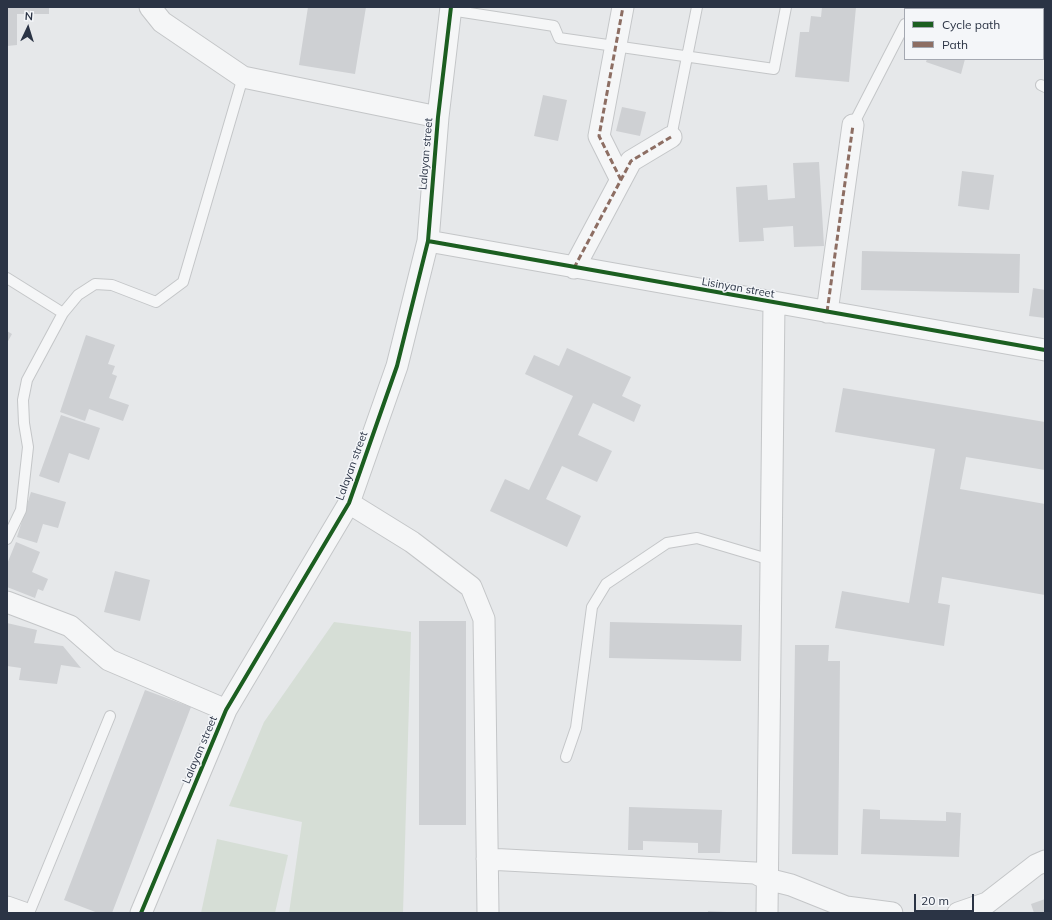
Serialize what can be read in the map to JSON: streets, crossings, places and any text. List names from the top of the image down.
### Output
{
  "streets": {
    "street": ["Lalayan street", "Lisinyan street"]
  },
  "crossings": [
    ["Lalayan street", "Lisinyan street"]
  ],
  "legend": ["Cycle path", "Path"],
  "scale_bar": "20 m",
  "north": "top"
}
